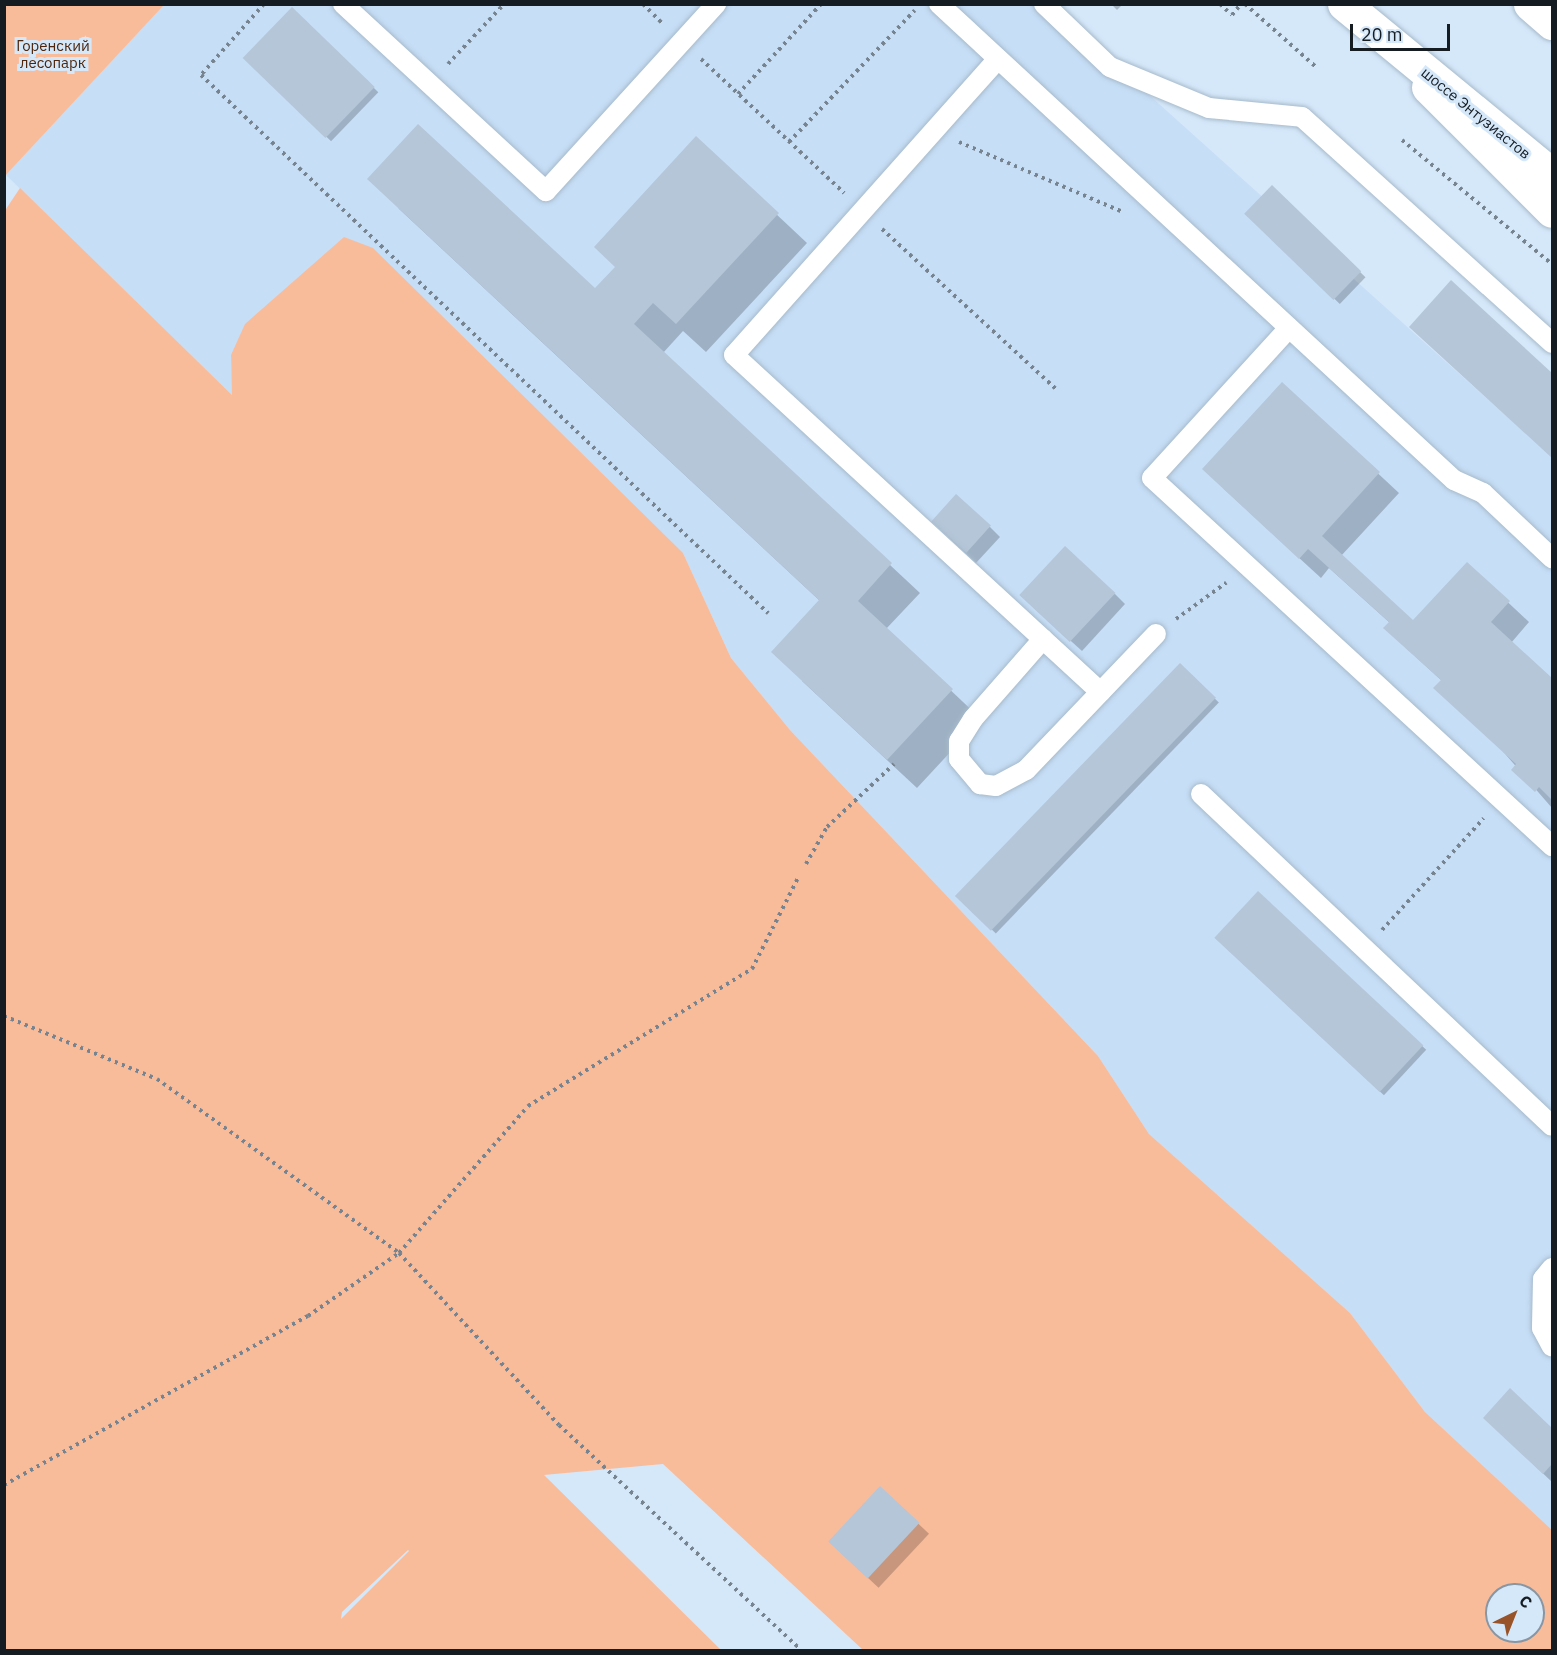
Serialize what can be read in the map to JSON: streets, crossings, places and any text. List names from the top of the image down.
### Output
{
  "streets": {
    "main road": ["шоссе Энтузиастов"]
  },
  "parks": ["Горенский лесопарк"],
  "scale_bar": "20 m",
  "north": "top right"
}
